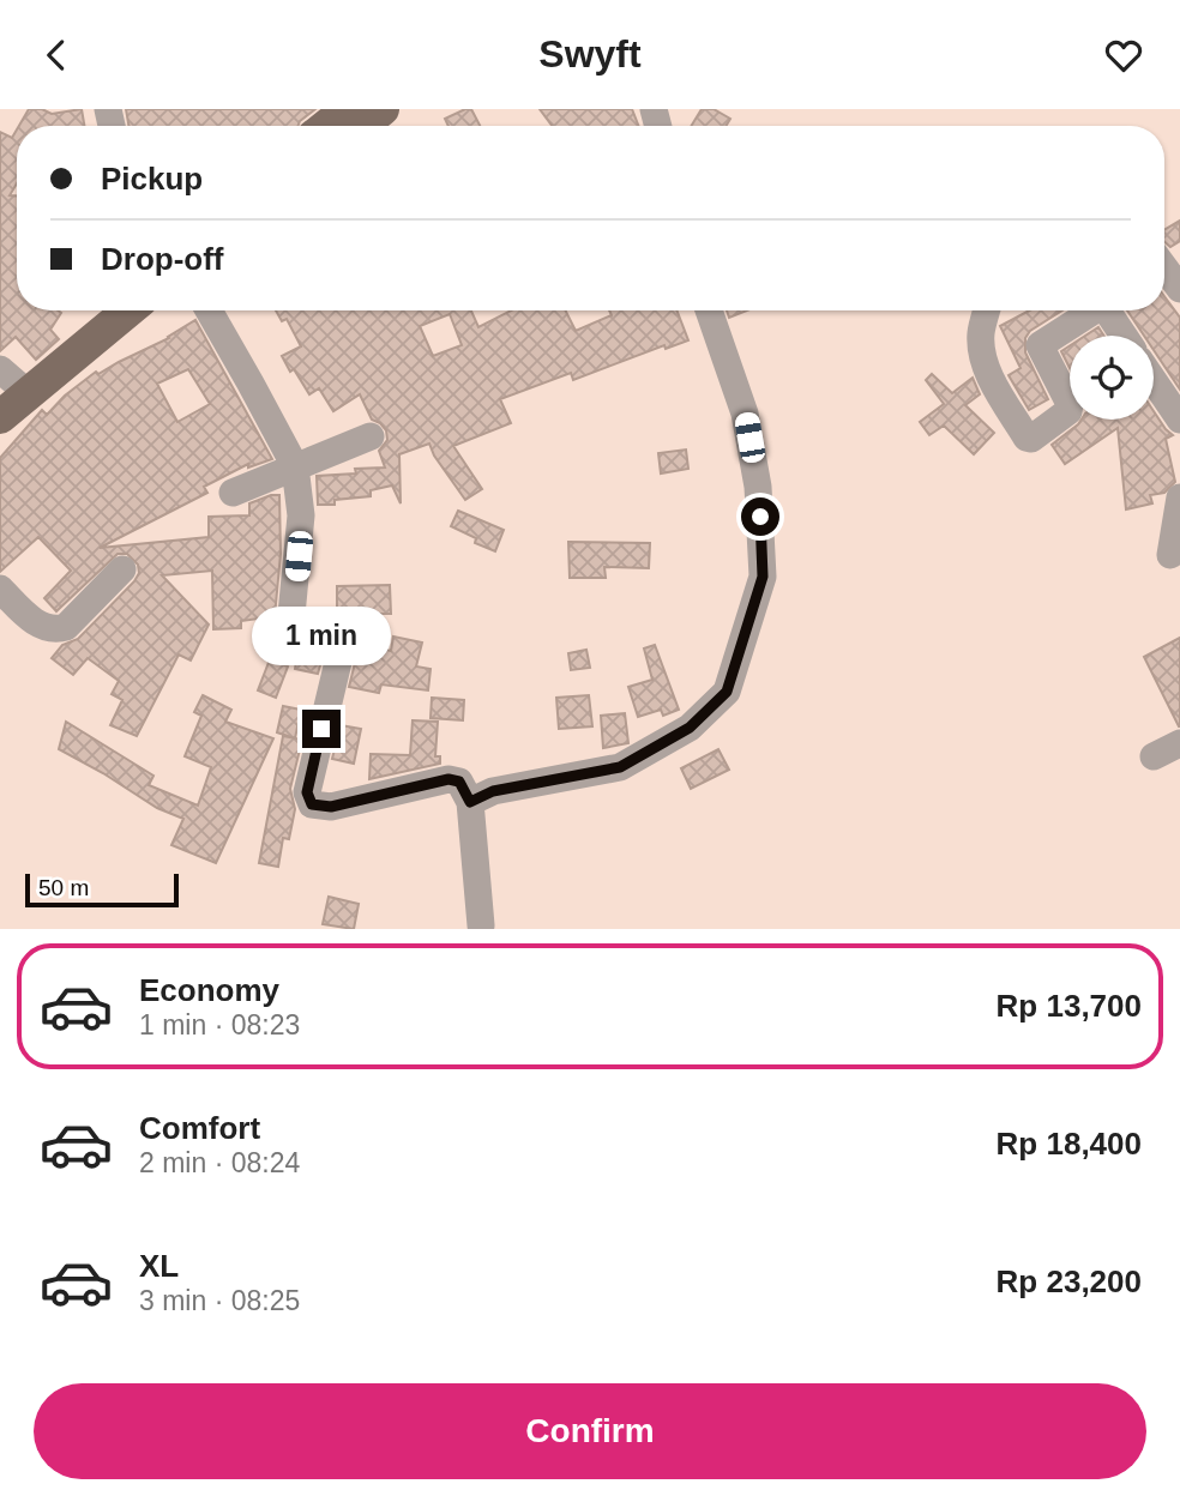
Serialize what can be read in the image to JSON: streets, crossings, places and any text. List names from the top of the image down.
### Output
{
  "scale_bar": "50 m",
  "page": {
    "header": "Swyft",
    "banner": ["Pickup", "Drop-off"],
    "bubble": "1 min",
    "scale": "50 m",
    "list": [
      {
        "name": "Economy",
        "note": "1 min · 08:23",
        "value": "Rp 13,700"
      },
      {
        "name": "Comfort",
        "note": "2 min · 08:24",
        "value": "Rp 18,400"
      },
      {
        "name": "XL",
        "note": "3 min · 08:25",
        "value": "Rp 23,200"
      }
    ],
    "buttons": "Confirm"
  }
}
